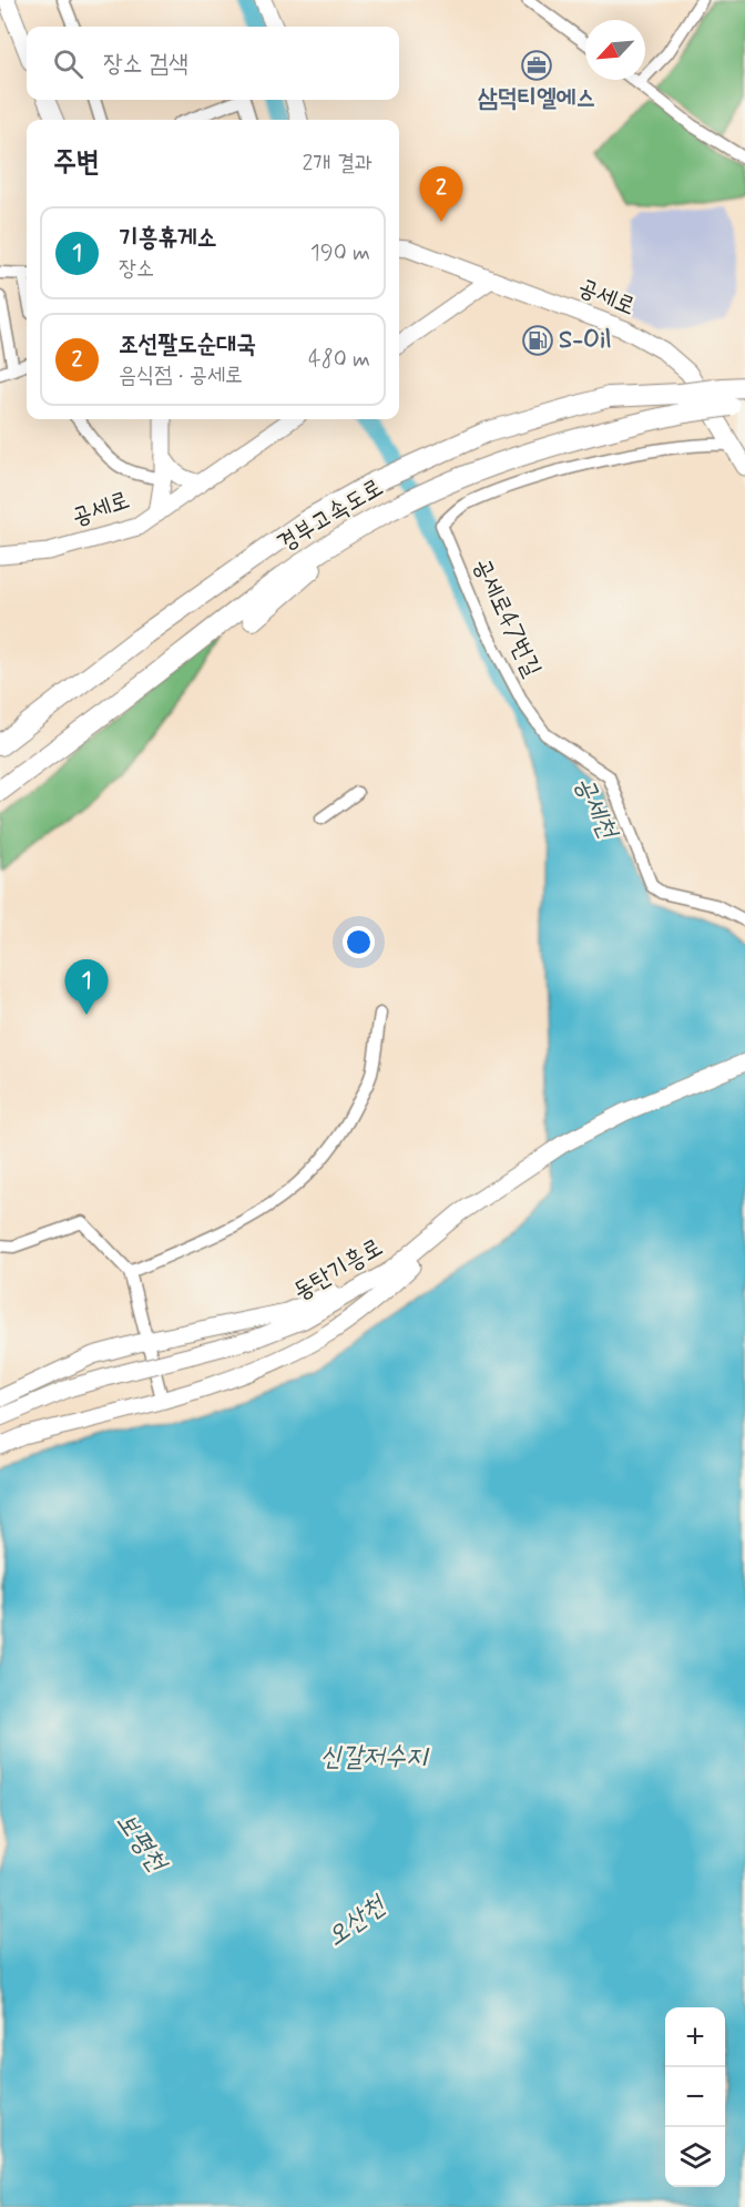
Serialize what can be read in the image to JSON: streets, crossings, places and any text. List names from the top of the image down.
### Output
{
  "streets": {
    "highway": ["경부고속도로"],
    "main road": ["공세로", "동탄기흥로"],
    "street": ["공세로47번길"]
  },
  "crossings": [
    ["공세로", "공세로47번길"]
  ],
  "water": [
    "공세천",
    "신갈저수지",
    "보평천",
    "오산천"
  ],
  "places": {
    "office": ["삼덕티엘에스"],
    "fuel station": ["S-Oil"]
  },
  "north": "bottom left",
  "page": {
    "search": "장소 검색",
    "heading": ["주변", "2개 결과"],
    "pins": ["2", "1"],
    "list": [
      {
        "mark": "1",
        "name": "기흥휴게소",
        "note": "장소",
        "value": "190 m"
      },
      {
        "mark": "2",
        "name": "조선팔도순대국",
        "note": "음식점 · 공세로",
        "value": "480 m"
      }
    ],
    "map_buttons": ["+", "−"]
  }
}
